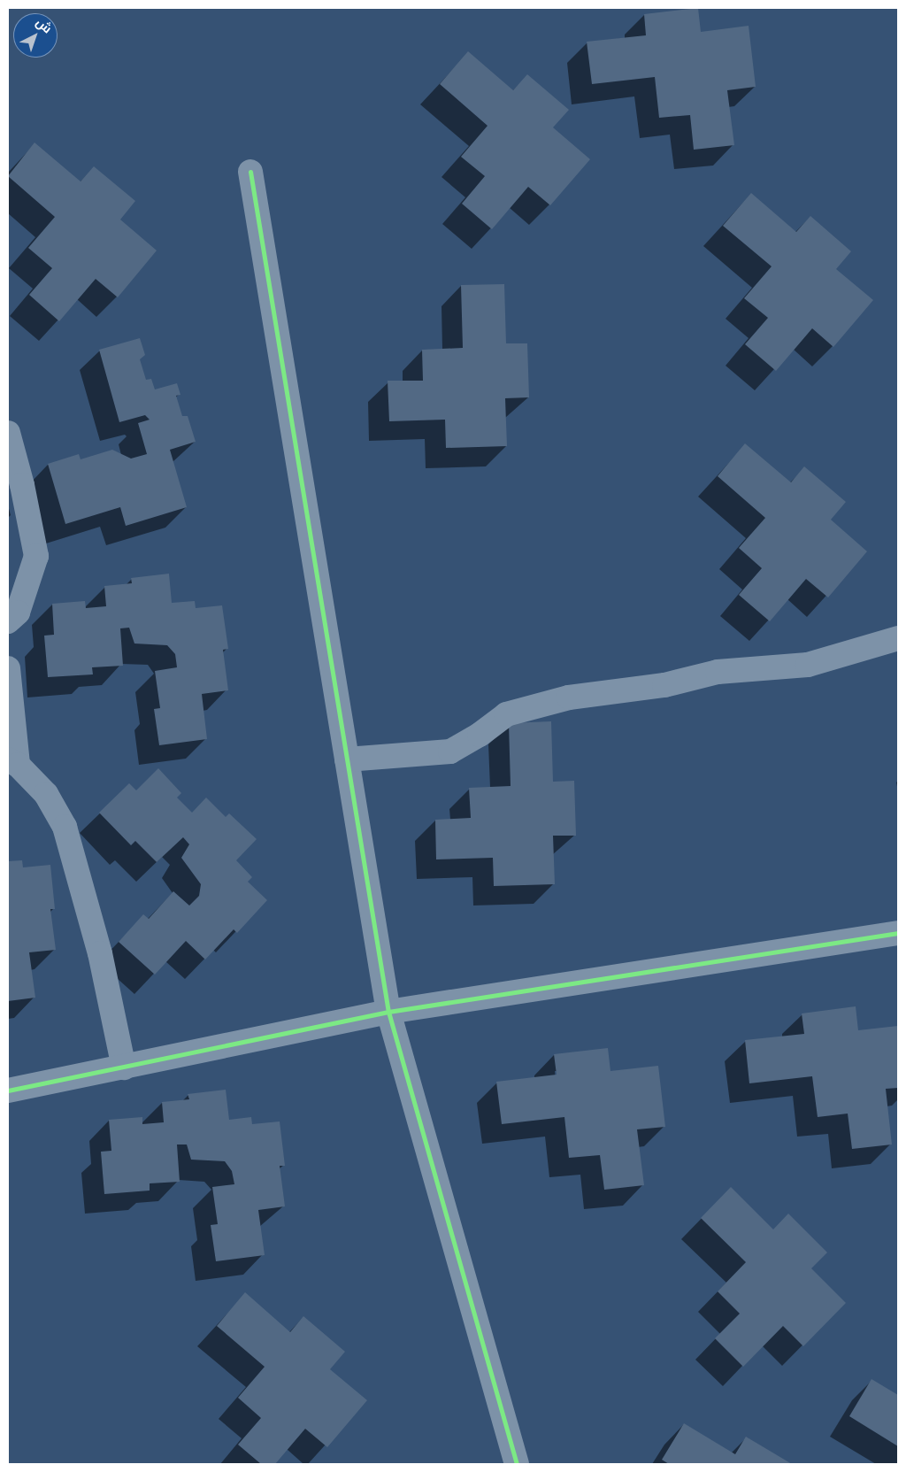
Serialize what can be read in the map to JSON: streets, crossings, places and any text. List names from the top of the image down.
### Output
{
  "north": "top right"
}
